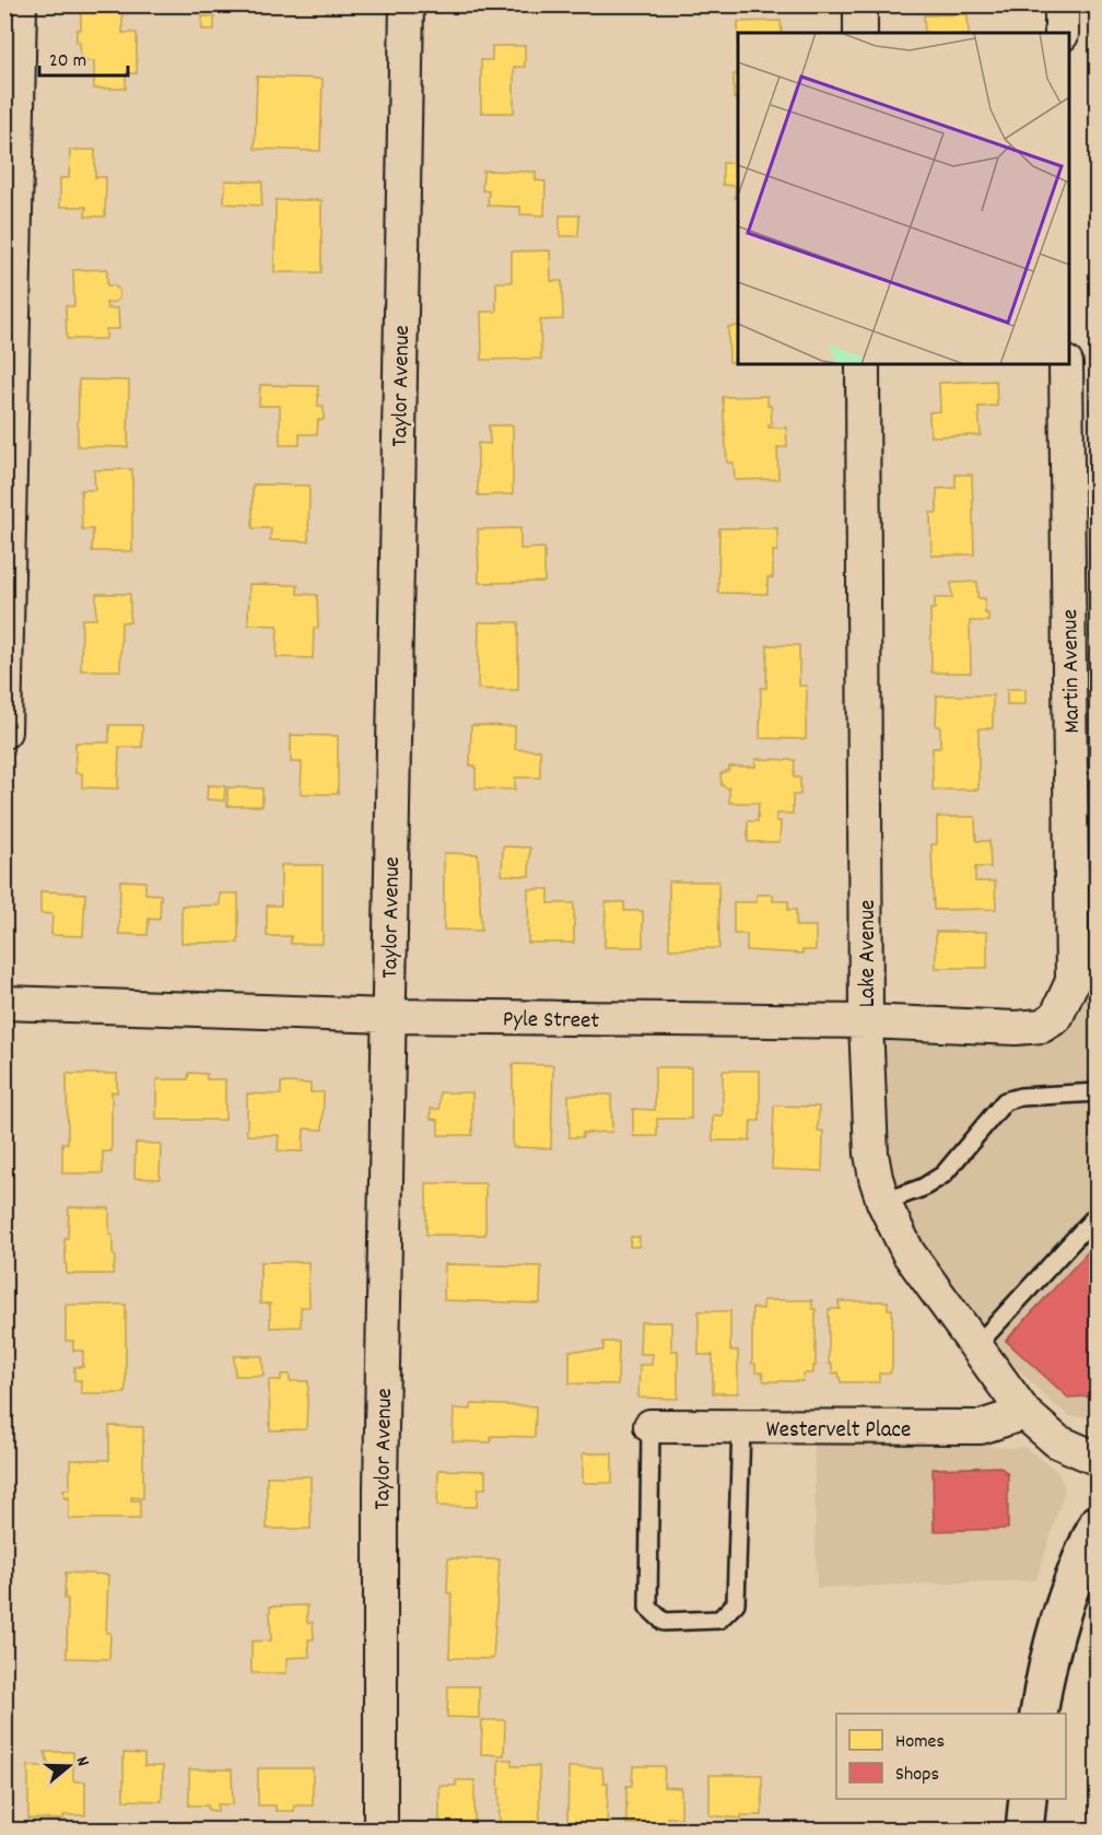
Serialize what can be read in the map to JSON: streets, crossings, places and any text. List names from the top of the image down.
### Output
{
  "streets": {
    "street": [
      "Taylor Avenue",
      "Martin Avenue",
      "Lake Avenue",
      "Pyle Street",
      "Westervelt Place"
    ]
  },
  "crossings": [
    ["Taylor Avenue", "Pyle Street"],
    ["Martin Avenue", "Pyle Street"],
    ["Lake Avenue", "Pyle Street"],
    ["Lake Avenue", "Westervelt Place"]
  ],
  "legend": ["Homes", "Shops"],
  "scale_bar": "20 m",
  "north": "right"
}
